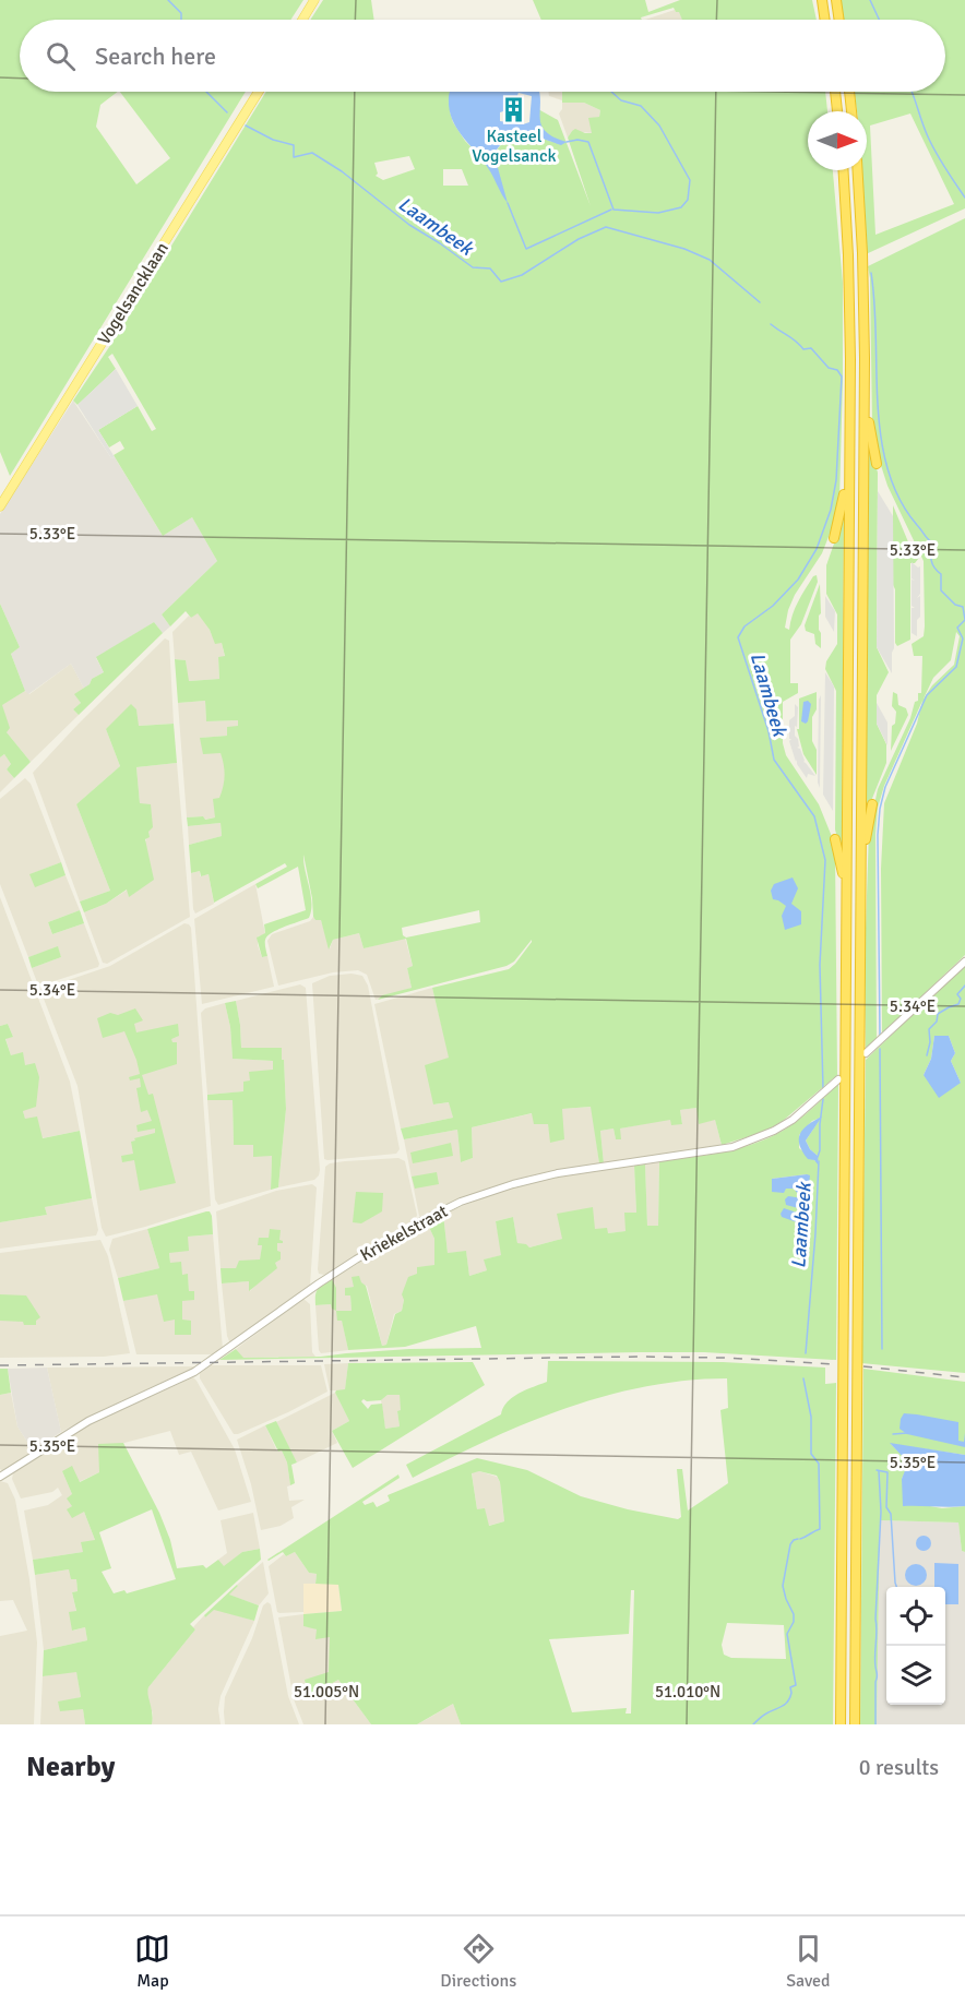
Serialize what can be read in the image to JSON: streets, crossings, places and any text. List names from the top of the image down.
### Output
{
  "streets": {
    "main road": ["Vogelsancklaan"],
    "street": ["Kriekelstraat"]
  },
  "water": ["Laambeek"],
  "places": {
    "building": ["Kasteel Vogelsanck"]
  },
  "north": "right",
  "page": {
    "search": "Search here",
    "heading": ["Nearby", "0 results"],
    "nav": ["Map", "Directions", "Saved"]
  },
  "coordinates": [
    "5.33°E",
    "5.34°E",
    "5.35°E",
    "51.005°N",
    "51.010°N"
  ]
}
